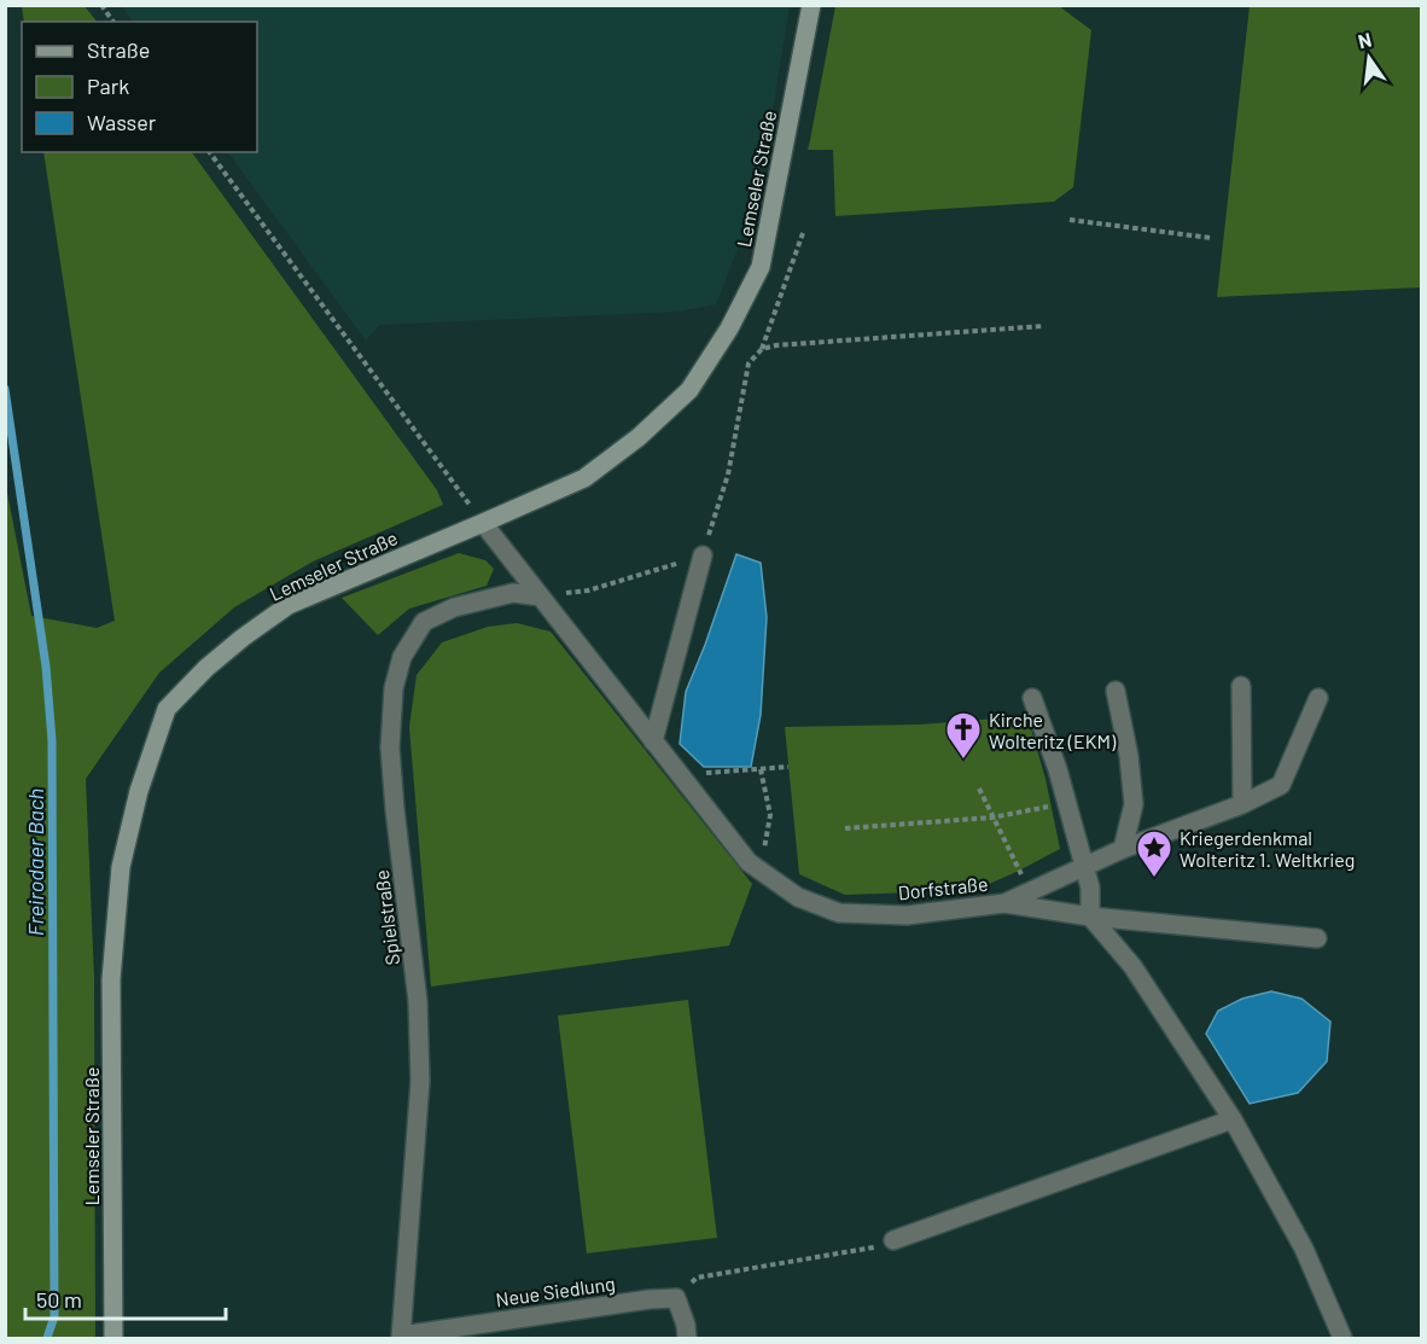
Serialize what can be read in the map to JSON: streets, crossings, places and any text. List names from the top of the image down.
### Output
{
  "streets": {
    "main road": ["Lemseler Straße"],
    "street": ["Dorfstraße", "Spielstraße", "Neue Siedlung"]
  },
  "crossings": [
    ["Lemseler Straße", "Dorfstraße"],
    ["Dorfstraße", "Spielstraße"],
    ["Spielstraße", "Neue Siedlung"]
  ],
  "water": ["Freirodaer Bach"],
  "places": {
    "church": ["Kirche Wolteritz (EKM)"],
    "place": ["Kriegerdenkmal Wolteritz 1. Weltkrieg"]
  },
  "legend": ["Straße", "Park", "Wasser"],
  "scale_bar": "50 m",
  "north": "top"
}
